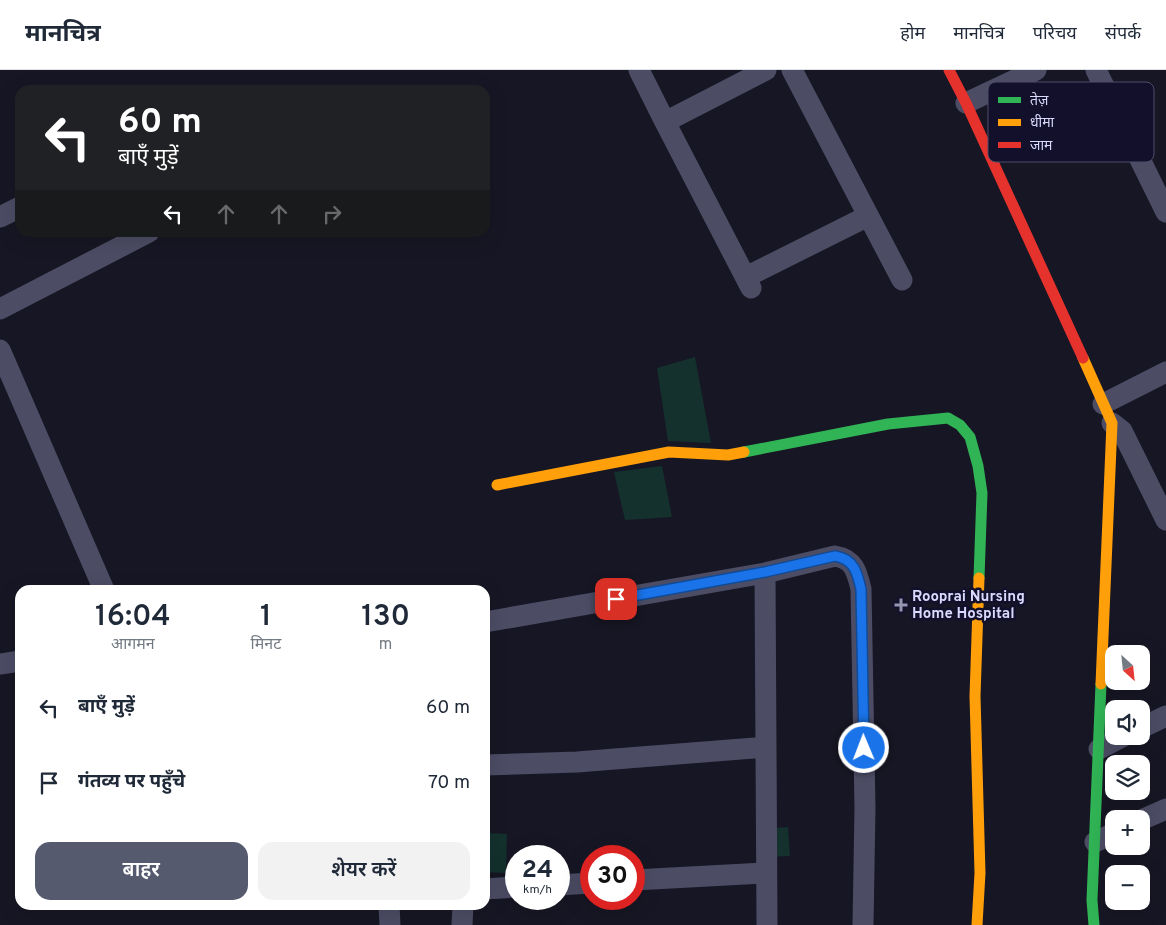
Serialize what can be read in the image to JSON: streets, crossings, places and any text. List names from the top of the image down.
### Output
{
  "places": {
    "health": ["Rooprai Nursing Home Hospital"]
  },
  "legend": ["तेज़", "धीमा", "जाम"],
  "north": "bottom right",
  "page": {
    "header": "मानचित्र",
    "nav": [
      "होम",
      "मानचित्र",
      "परिचय",
      "संपर्क"
    ],
    "turn": ["60 m", "बाएँ मुड़ें"],
    "eta": [
      "16:04",
      "आगमन",
      "1",
      "मिनट",
      "130",
      "m"
    ],
    "map_buttons": ["+", "−"],
    "list": [
      {
        "name": "बाएँ मुड़ें",
        "value": "60 m"
      },
      {
        "name": "गंतव्य पर पहुँचे",
        "value": "70 m"
      }
    ],
    "buttons": ["बाहर", "शेयर करें"],
    "speed": "24 km/h",
    "limit": "30"
  }
}
